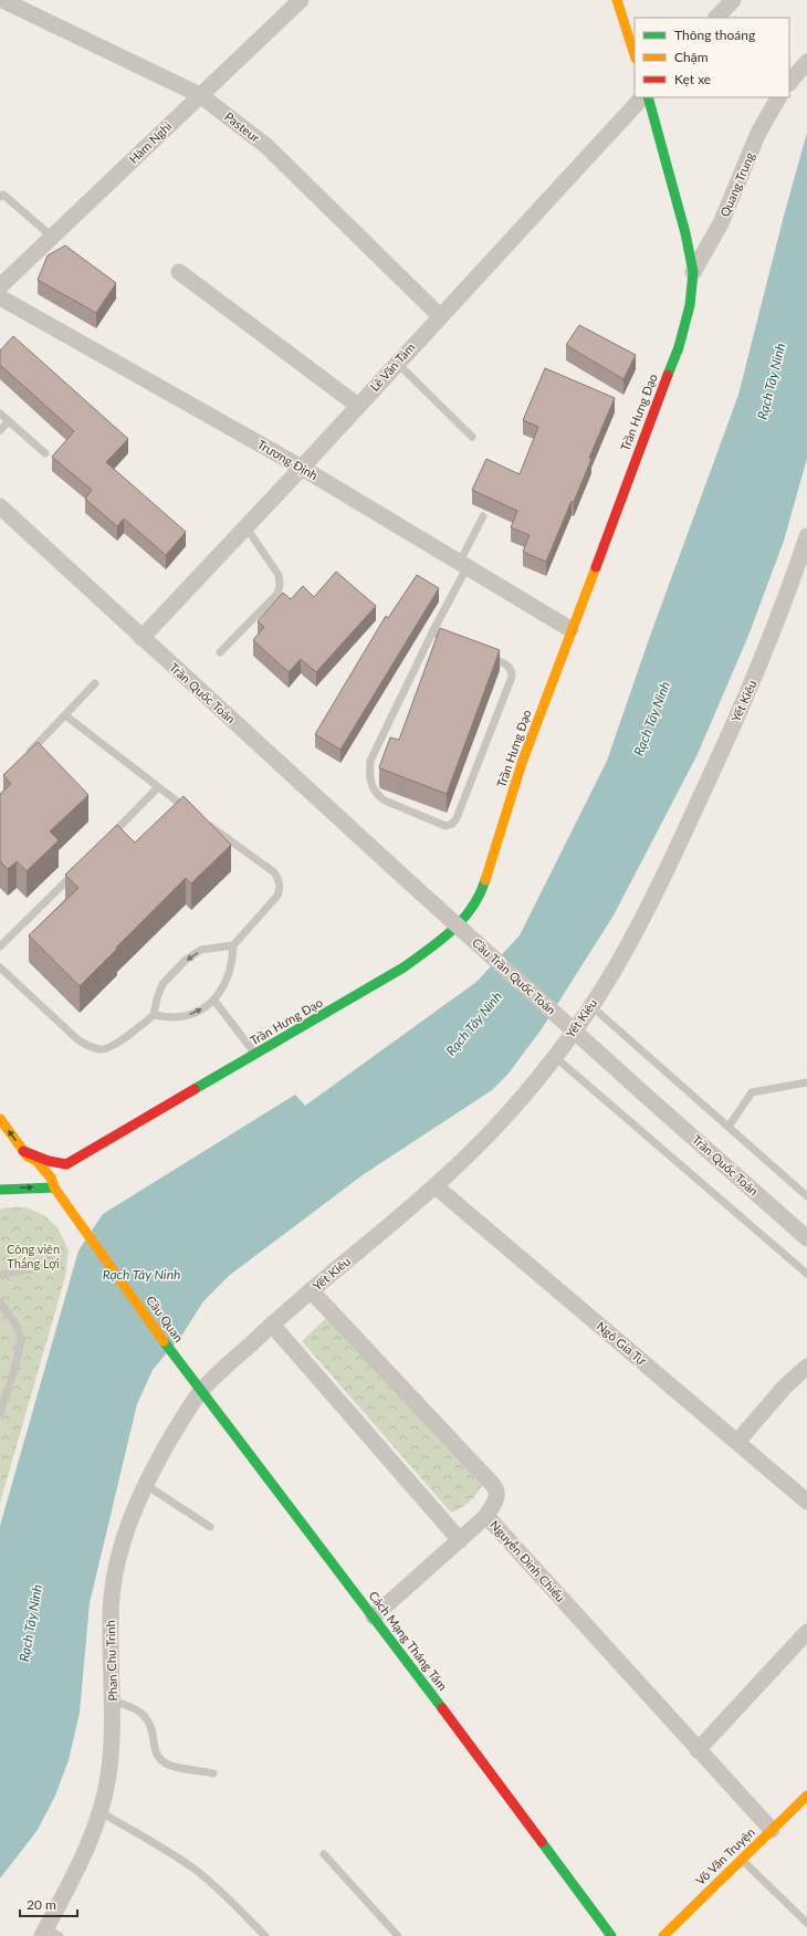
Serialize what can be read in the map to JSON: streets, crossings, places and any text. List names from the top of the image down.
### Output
{
  "streets": {
    "street": [
      "Pasteur",
      "Hàm Nghi",
      "Quang Trung",
      "Lê Văn Tám",
      "Trần Hưng Đạo",
      "Trương Định",
      "Trần Quốc Toản",
      "Yết Kiêu",
      "Cầu Trần Quốc Toản",
      "Cầu Quan",
      "Ngô Gia Tự",
      "Nguyễn Đình Chiểu",
      "Cách Mạng Tháng Tám",
      "Phan Chu Trinh",
      "Võ Văn Truyện"
    ]
  },
  "crossings": [
    ["Pasteur", "Hàm Nghi"],
    ["Pasteur", "Lê Văn Tám"],
    ["Quang Trung", "Trần Hưng Đạo"],
    ["Lê Văn Tám", "Trương Định"],
    ["Lê Văn Tám", "Trần Quốc Toản"],
    ["Trần Hưng Đạo", "Trương Định"],
    ["Trần Quốc Toản", "Cầu Trần Quốc Toản"],
    ["Yết Kiêu", "Ngô Gia Tự"],
    ["Yết Kiêu", "Nguyễn Đình Chiểu"],
    ["Yết Kiêu", "Cách Mạng Tháng Tám"],
    ["Yết Kiêu", "Phan Chu Trinh"],
    ["Cầu Quan", "Cách Mạng Tháng Tám"],
    ["Nguyễn Đình Chiểu", "Võ Văn Truyện"],
    ["Cách Mạng Tháng Tám", "Phan Chu Trinh"]
  ],
  "water": ["Rạch Tây Ninh"],
  "parks": ["Công viên Thắng Lợi"],
  "legend": ["Thông thoáng", "Chậm", "Kẹt xe"],
  "scale_bar": "20 m"
}
